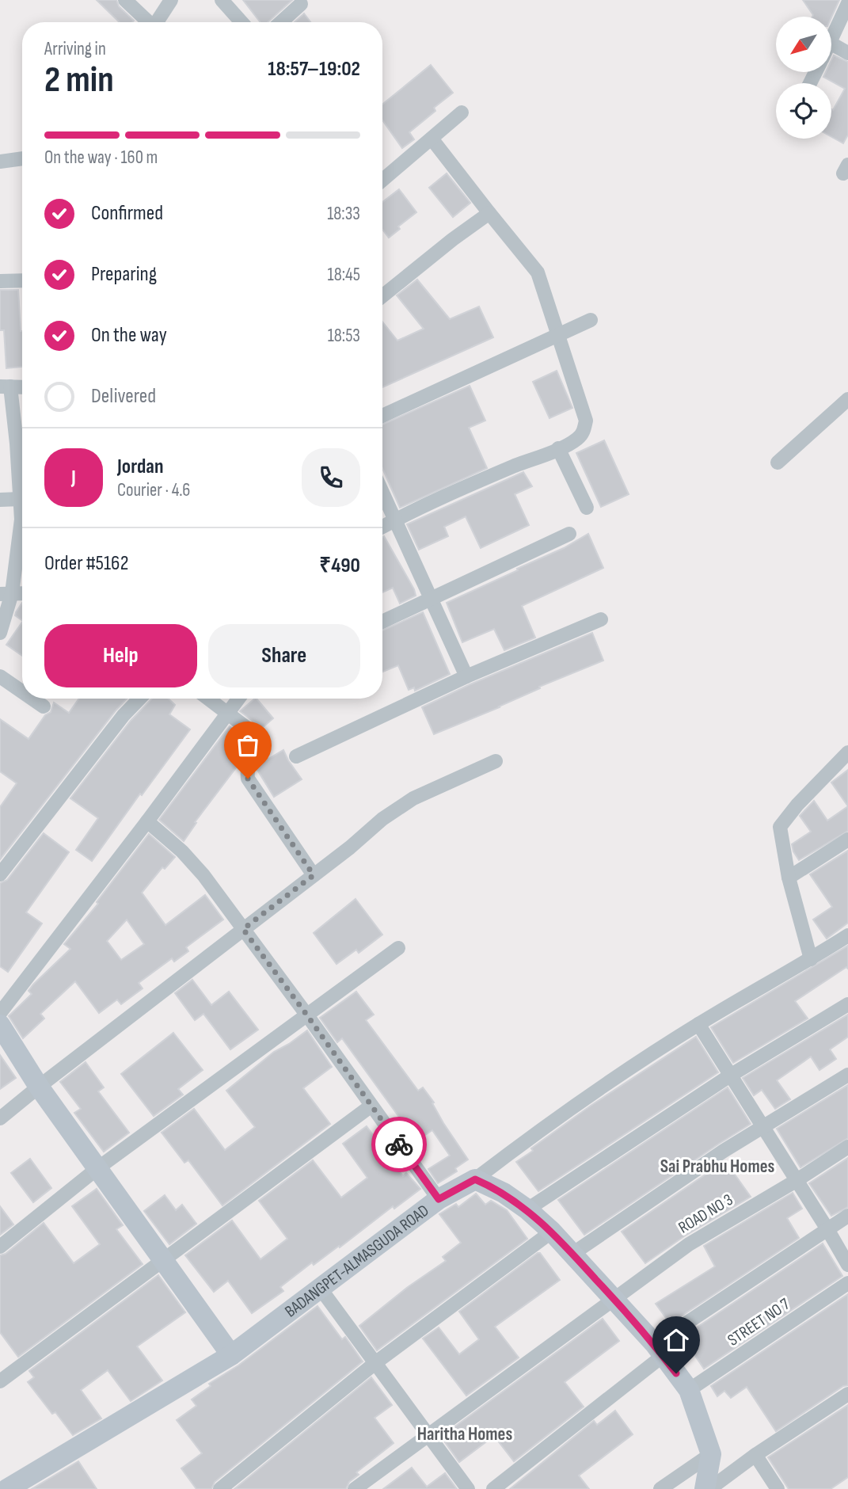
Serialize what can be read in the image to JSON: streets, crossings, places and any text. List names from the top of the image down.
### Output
{
  "streets": {
    "street": ["ROAD NO 3", "BADANGPET-ALMASGUDA ROAD", "STREET NO 7"]
  },
  "districts": ["Sai Prabhu Homes", "Haritha Homes"],
  "north": "bottom left",
  "page": {
    "heading": ["2 min", "Arriving in", "18:57–19:02"],
    "panel": [
      "Jordan",
      "Courier · 4.6",
      "Order #5162",
      "₹490"
    ],
    "bar": "On the way · 160 m",
    "list": [
      ["Confirmed", "18:33"],
      ["Preparing", "18:45"],
      ["On the way", "18:53"],
      "Delivered"
    ],
    "round": "J",
    "buttons": ["Help", "Share"]
  }
}
